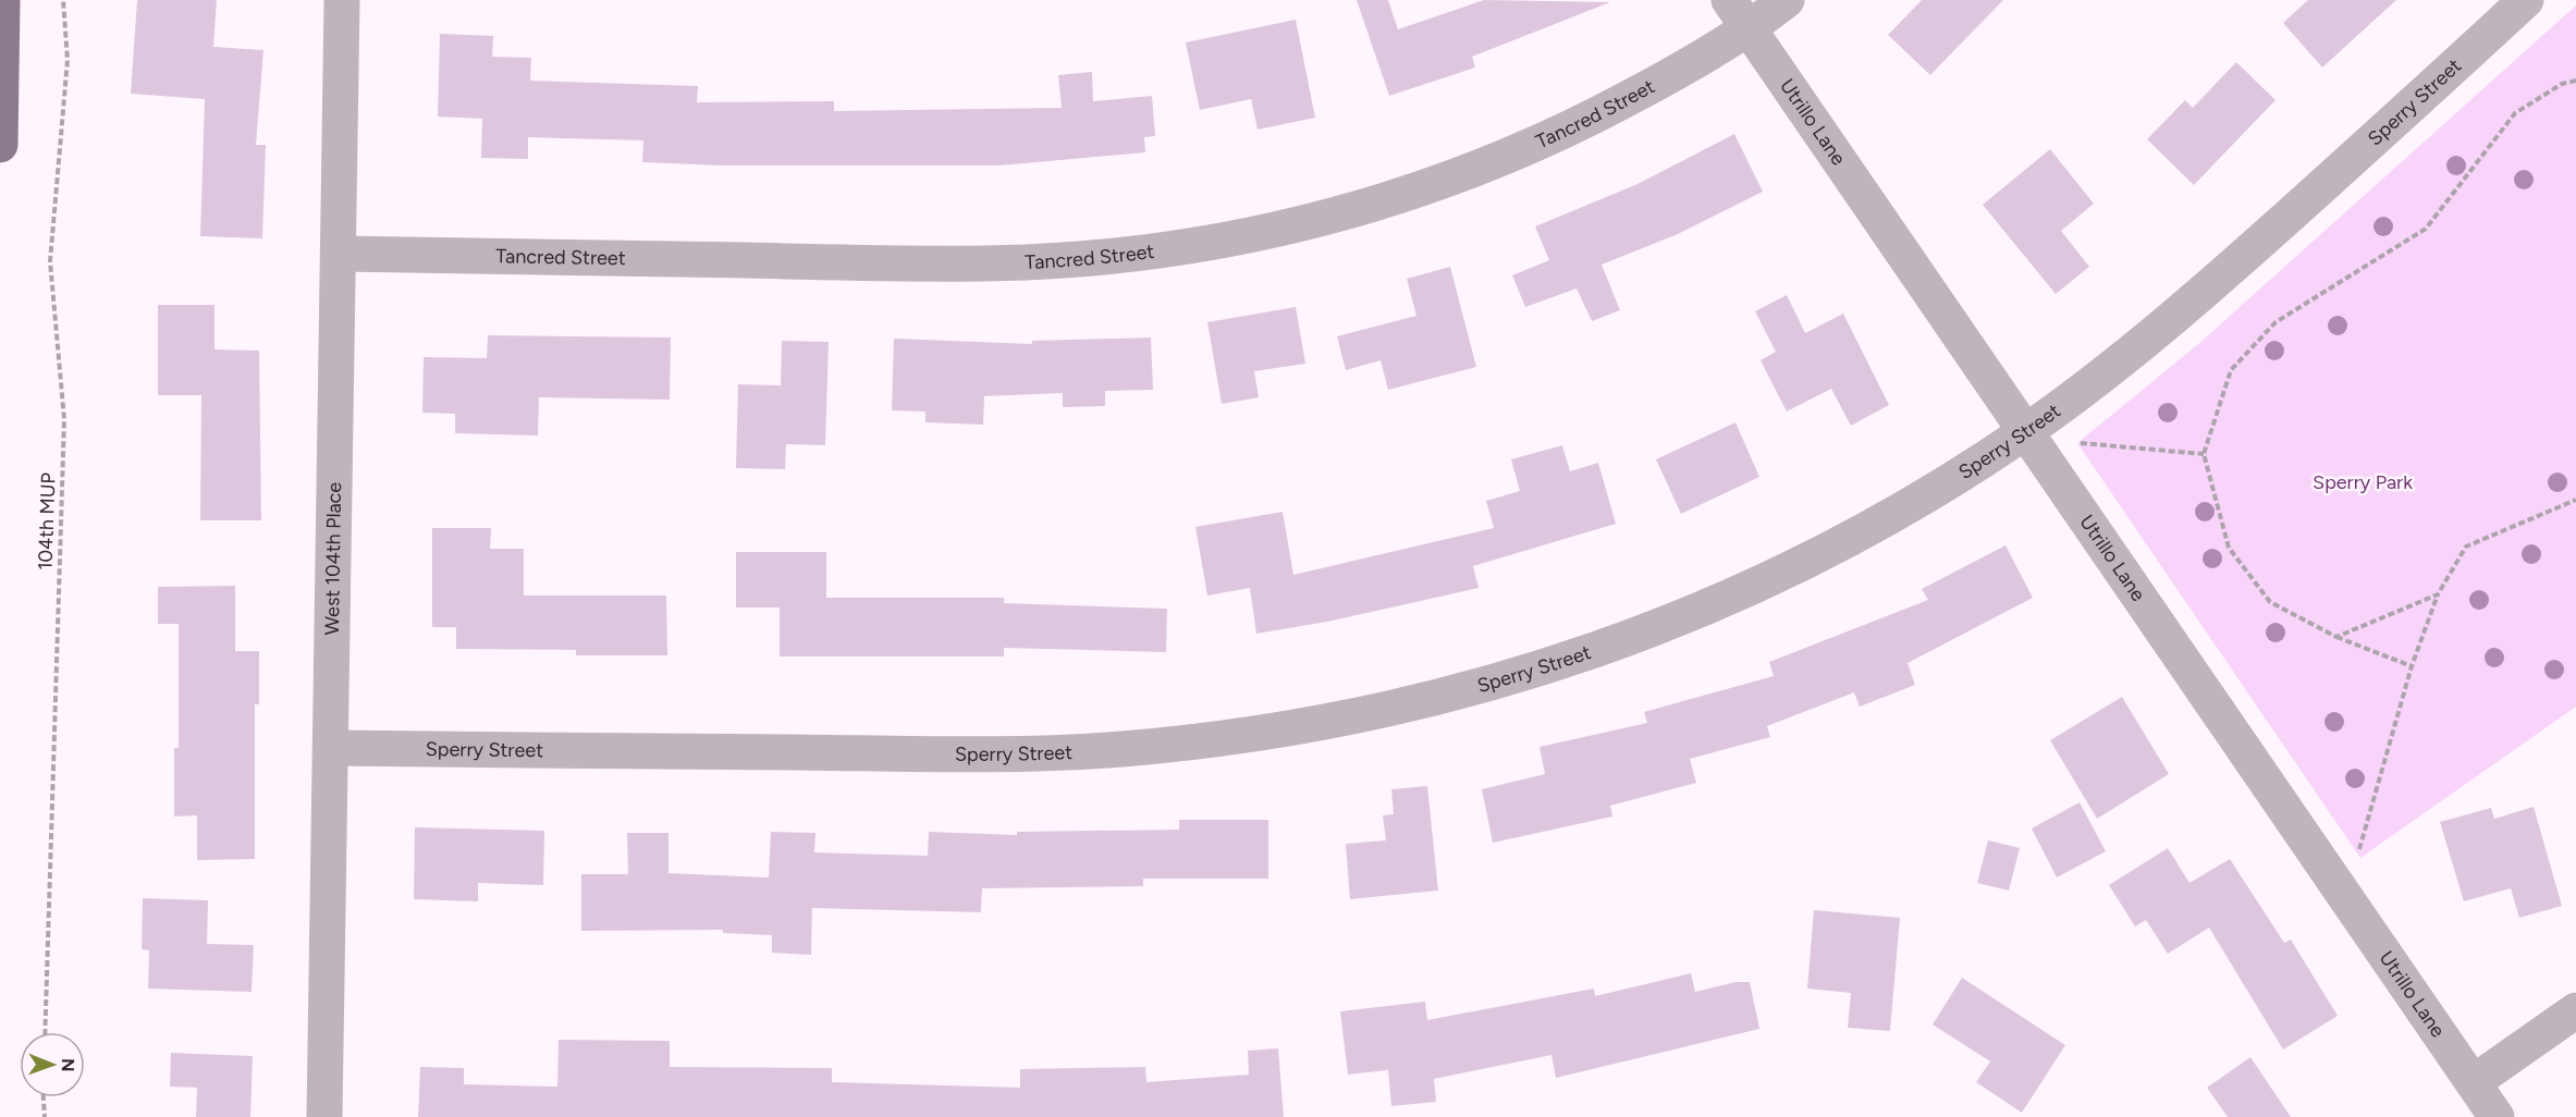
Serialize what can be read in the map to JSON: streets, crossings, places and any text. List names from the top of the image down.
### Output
{
  "streets": {
    "street": [
      "Sperry Street",
      "Tancred Street",
      "Utrillo Lane",
      "West 104th Place"
    ],
    "path": ["104th MUP"]
  },
  "crossings": [
    ["Sperry Street", "Utrillo Lane"],
    ["Sperry Street", "West 104th Place"],
    ["Tancred Street", "Utrillo Lane"],
    ["Tancred Street", "West 104th Place"]
  ],
  "parks": ["Sperry Park"],
  "north": "right"
}
